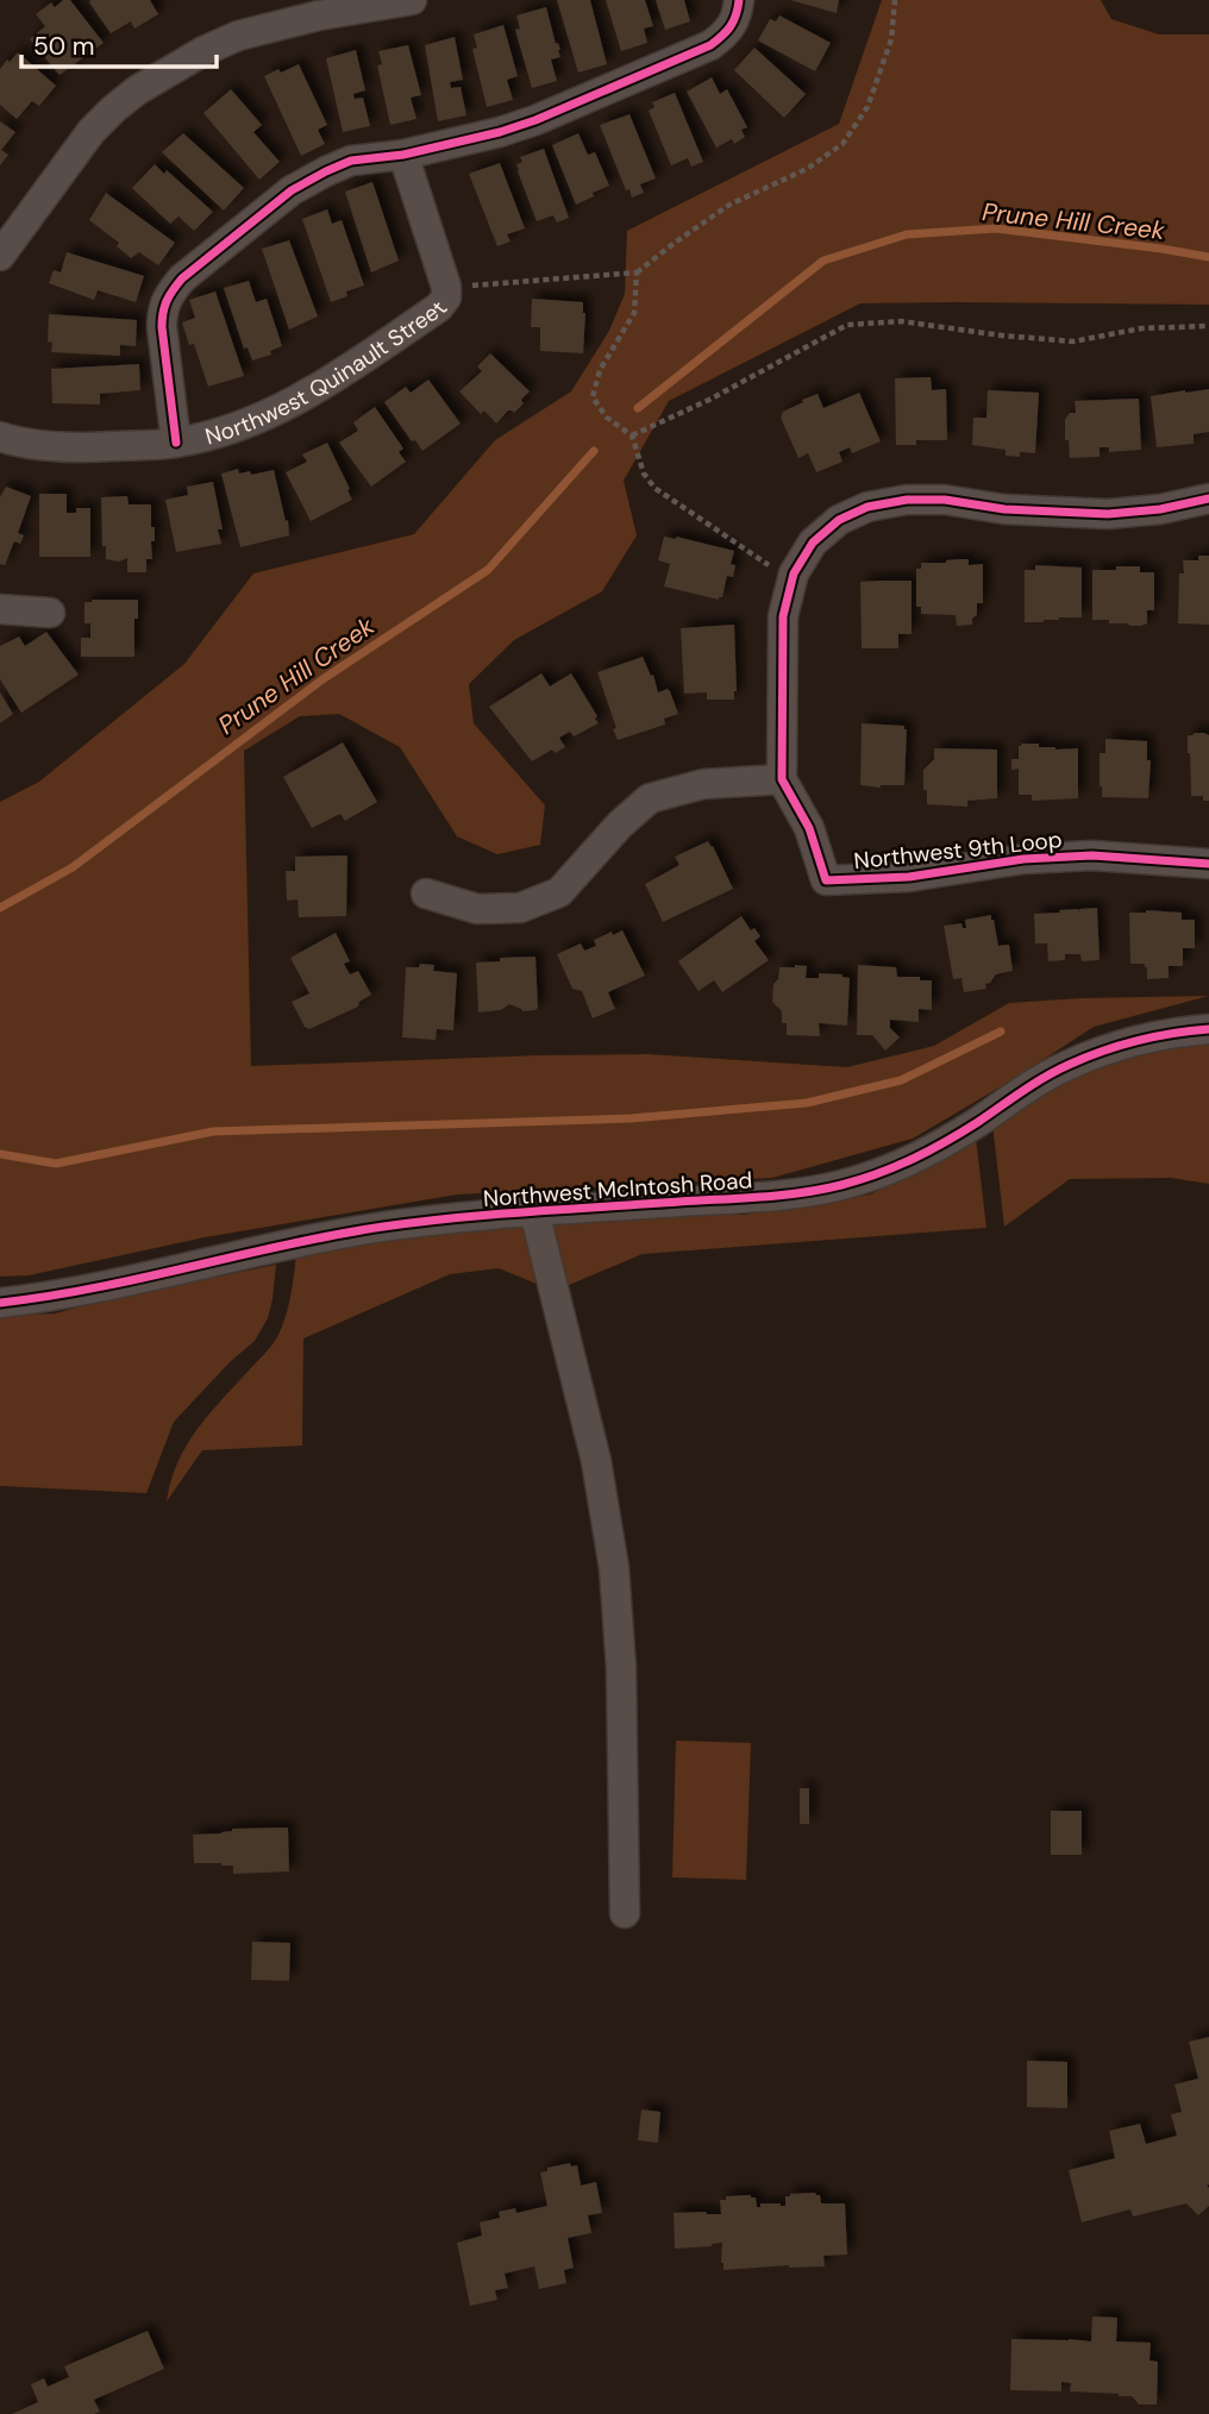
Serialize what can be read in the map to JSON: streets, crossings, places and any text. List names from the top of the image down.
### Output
{
  "streets": {
    "street": ["Northwest Quinault Street", "Northwest 9th Loop", "Northwest McIntosh Road"]
  },
  "water": ["Prune Hill Creek"],
  "scale_bar": "50 m"
}
